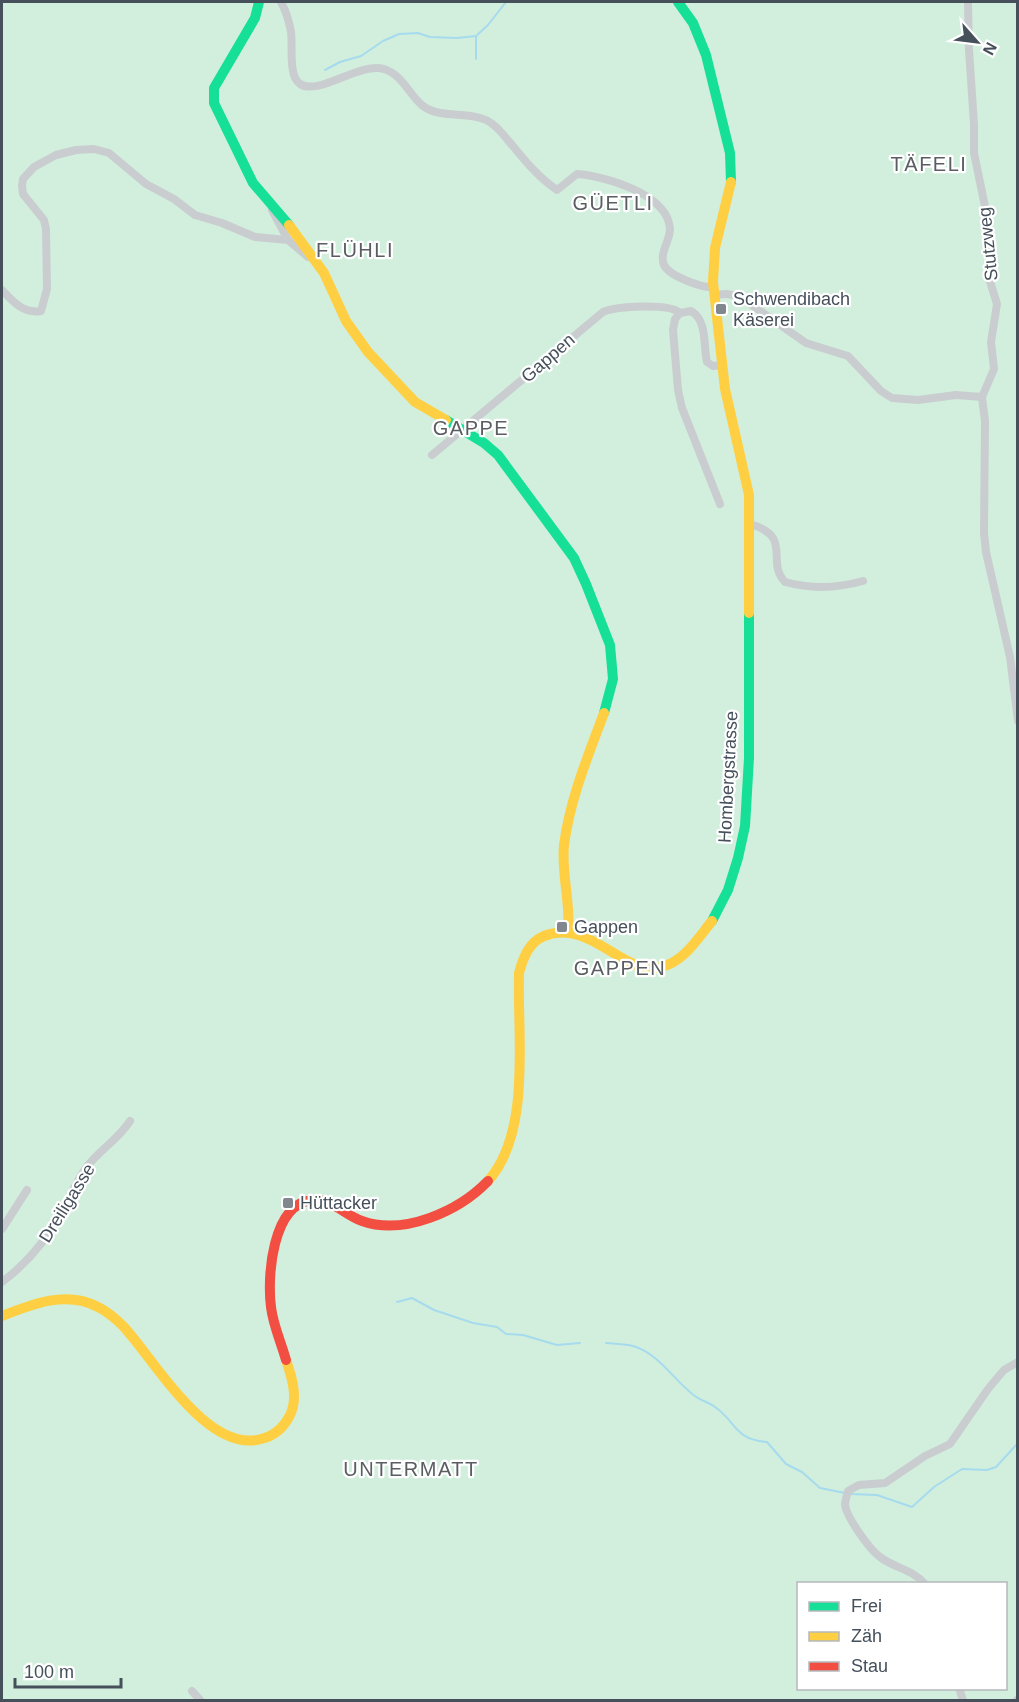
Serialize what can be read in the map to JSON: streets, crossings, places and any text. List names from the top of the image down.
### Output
{
  "streets": {
    "street": [
      "Stutzweg",
      "Gappen",
      "Hombergstrasse",
      "Dreiligasse"
    ]
  },
  "crossings": [
    ["Gappen", "Hombergstrasse"]
  ],
  "districts": [
    "TÄFELI",
    "GÜETLI",
    "FLÜHLI",
    "GAPPE",
    "GAPPEN",
    "UNTERMATT"
  ],
  "places": {
    "transit": ["Schwendibach Käserei", "Gappen", "Hüttacker"]
  },
  "legend": ["Frei", "Zäh", "Stau"],
  "scale_bar": "100 m",
  "north": "bottom right"
}
